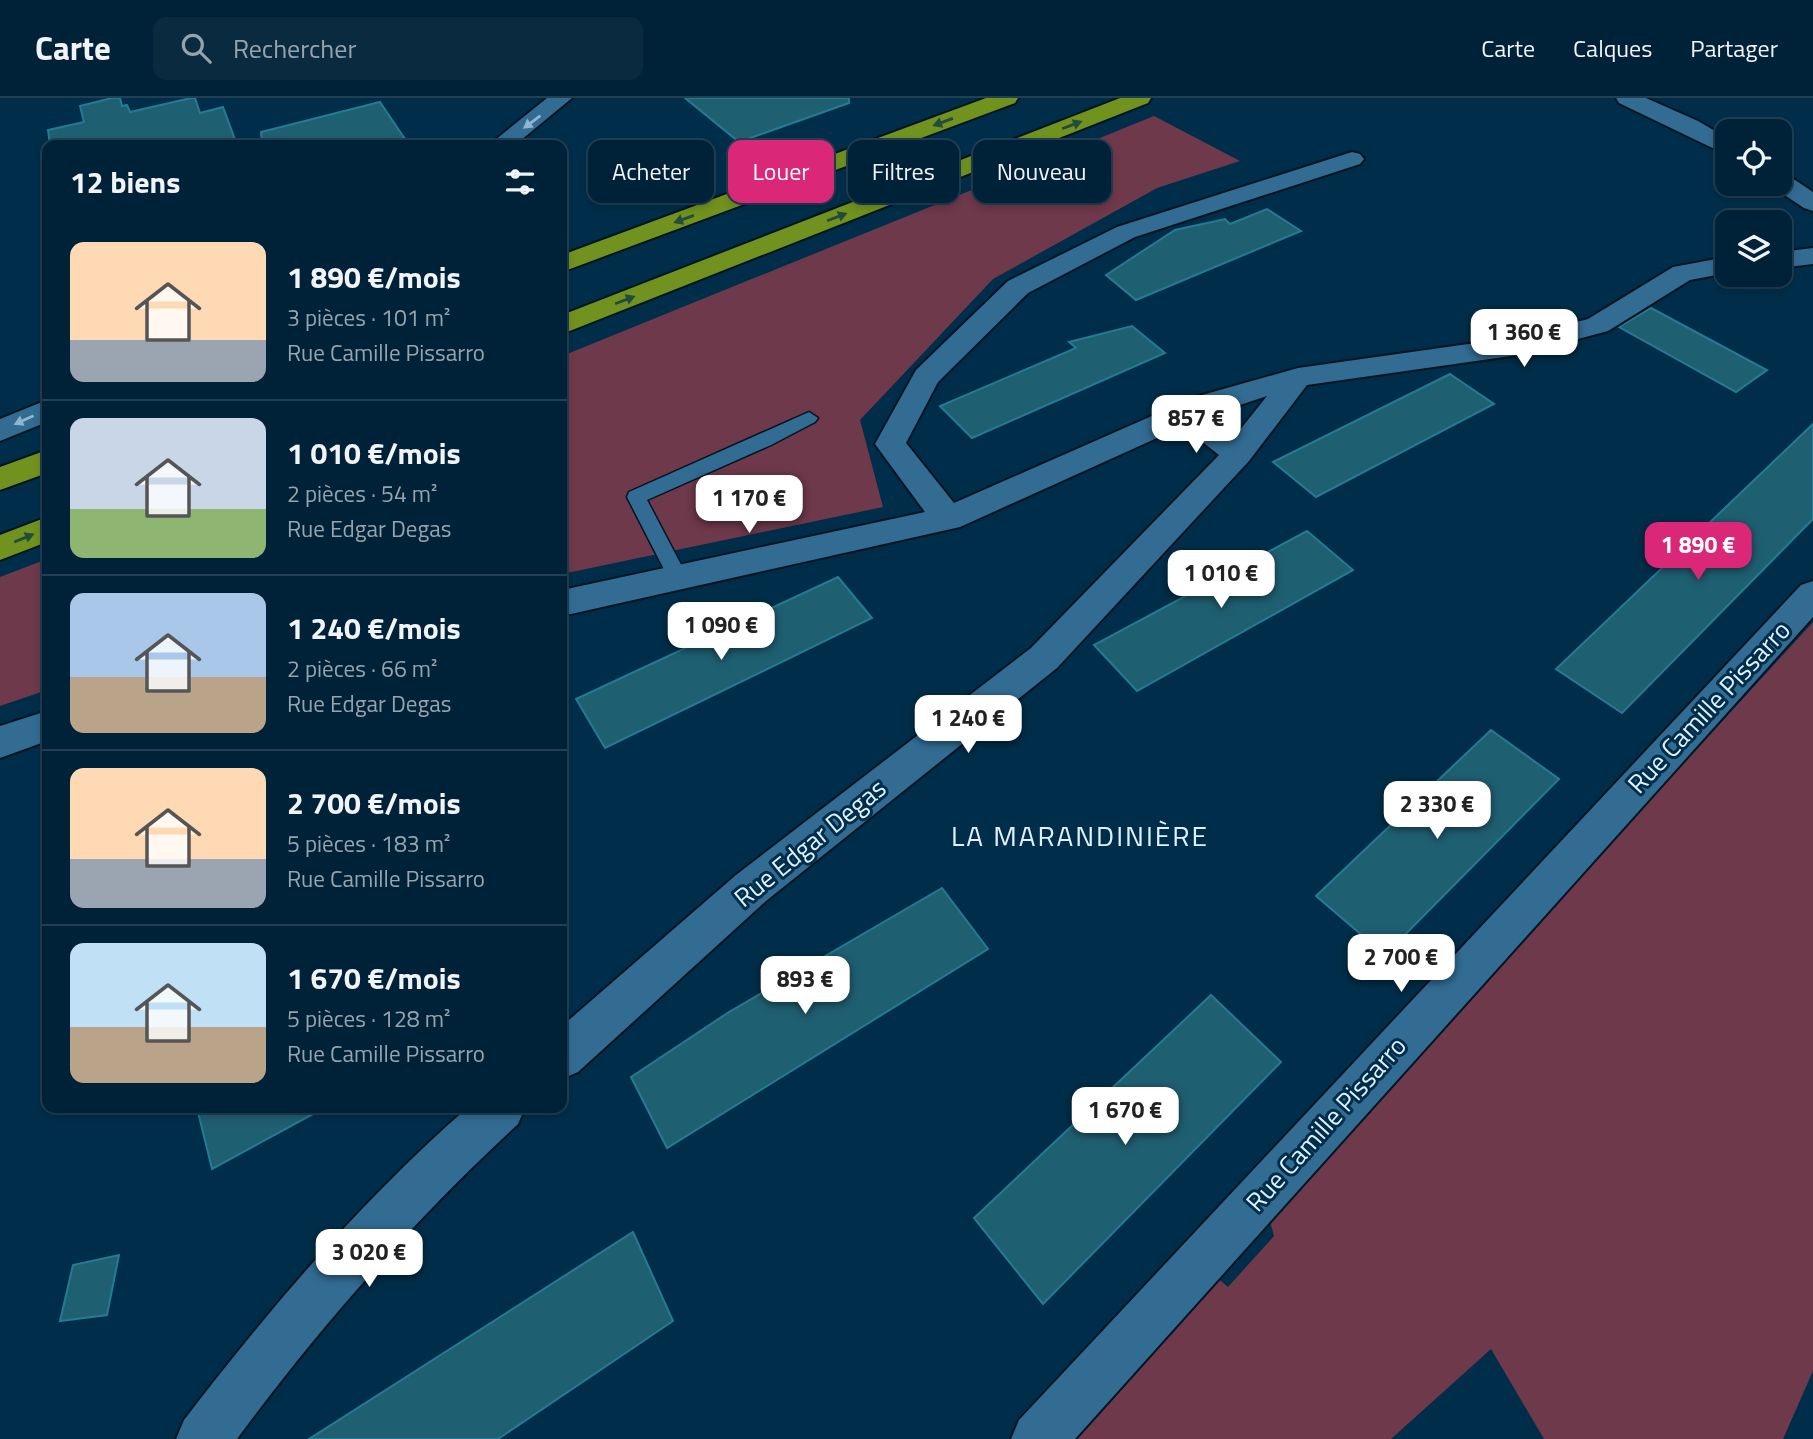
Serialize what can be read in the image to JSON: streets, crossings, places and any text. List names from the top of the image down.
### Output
{
  "streets": {
    "street": ["Rue Camille Pissarro", "Rue Edgar Degas"]
  },
  "districts": ["LA MARANDINIÈRE"],
  "page": {
    "header": "Carte",
    "search": "Rechercher",
    "nav": ["Carte", "Calques", "Partager"],
    "chip": [
      "Acheter",
      "Louer",
      "Filtres",
      "Nouveau"
    ],
    "heading": "12 biens",
    "list": [
      {
        "name": "1 890 €/mois",
        "note": "3 pièces · 101 m² · Rue Camille Pissarro"
      },
      {
        "name": "1 010 €/mois",
        "note": "2 pièces · 54 m² · Rue Edgar Degas"
      },
      {
        "name": "1 240 €/mois",
        "note": "2 pièces · 66 m² · Rue Edgar Degas"
      },
      {
        "name": "2 700 €/mois",
        "note": "5 pièces · 183 m² · Rue Camille Pissarro"
      },
      {
        "name": "1 670 €/mois",
        "note": "5 pièces · 128 m² · Rue Camille Pissarro"
      }
    ],
    "price": [
      "1 360 €",
      "857 €",
      "1 170 €",
      "1 890 €",
      "1 010 €",
      "1 090 €",
      "1 240 €",
      "2 330 €",
      "2 700 €",
      "893 €",
      "1 670 €",
      "3 020 €"
    ]
  }
}
